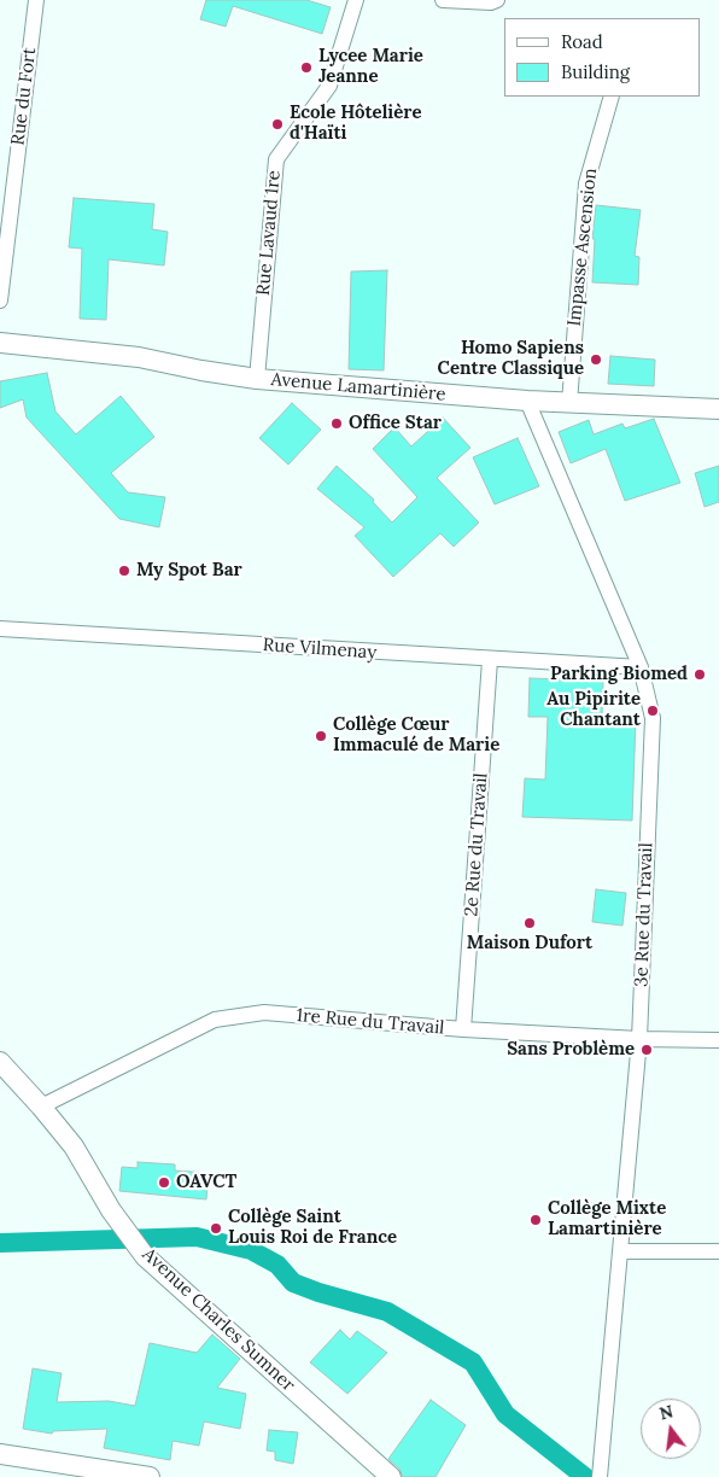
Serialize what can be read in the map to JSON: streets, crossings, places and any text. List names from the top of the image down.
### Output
{
  "streets": {
    "street": [
      "Rue du Fort",
      "Rue Lavaud 1re",
      "Impasse Ascension",
      "Avenue Lamartinière",
      "Rue Vilmenay",
      "2e Rue du Travail",
      "3e Rue du Travail",
      "1re Rue du Travail",
      "Avenue Charles Sumner"
    ]
  },
  "crossings": [
    ["Rue Lavaud 1re", "Avenue Lamartinière"],
    ["Impasse Ascension", "Avenue Lamartinière"],
    ["Avenue Lamartinière", "3e Rue du Travail"],
    ["Rue Vilmenay", "2e Rue du Travail"],
    ["Rue Vilmenay", "3e Rue du Travail"],
    ["2e Rue du Travail", "1re Rue du Travail"],
    ["3e Rue du Travail", "1re Rue du Travail"],
    ["1re Rue du Travail", "Avenue Charles Sumner"]
  ],
  "places": [
    "Lycee Marie Jeanne",
    "Ecole Hôtelière d'Haïti",
    "Homo Sapiens Centre Classique",
    "Office Star",
    "My Spot Bar",
    "Parking Biomed",
    "Au Pipirite Chantant",
    "Collège Cœur Immaculé de Marie",
    "Maison Dufort",
    "Sans Problème",
    "OAVCT",
    "Collège Mixte Lamartinière",
    "Collège Saint Louis Roi de France"
  ],
  "legend": ["Road", "Building"],
  "north": "top"
}
